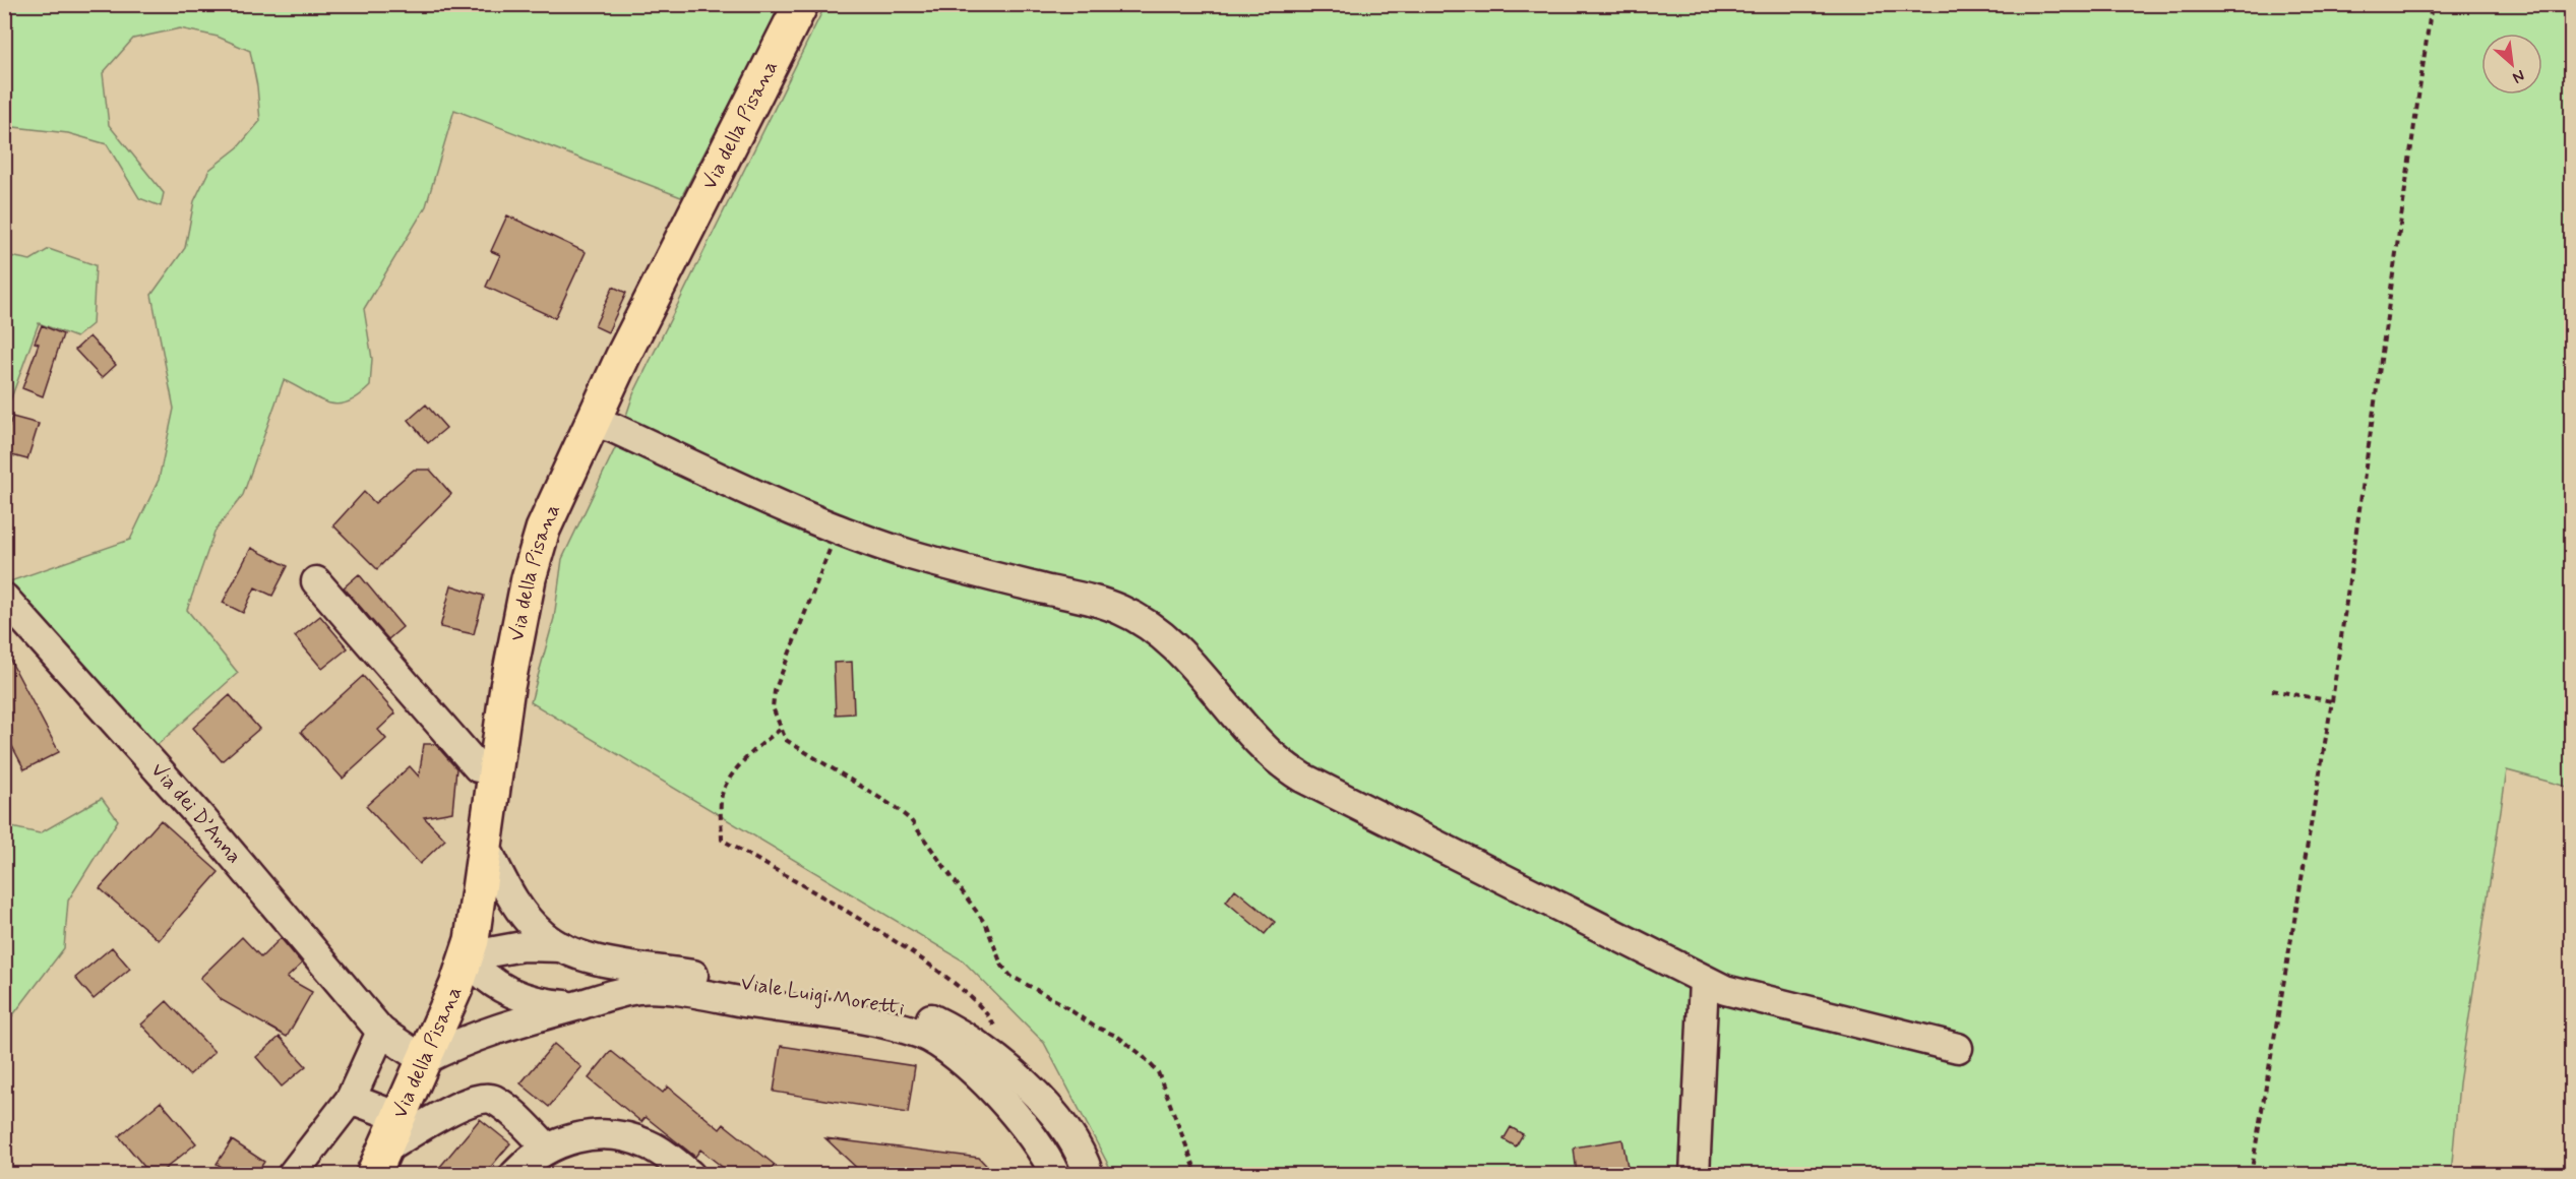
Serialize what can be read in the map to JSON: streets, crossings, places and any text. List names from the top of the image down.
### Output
{
  "streets": {
    "main road": ["Via della Pisana"],
    "street": ["Via dei D’Anna", "Viale Luigi Moretti"]
  },
  "crossings": [
    ["Via della Pisana", "Via dei D’Anna"],
    ["Via della Pisana", "Viale Luigi Moretti"],
    ["Via dei D’Anna", "Viale Luigi Moretti"]
  ],
  "north": "bottom right"
}
